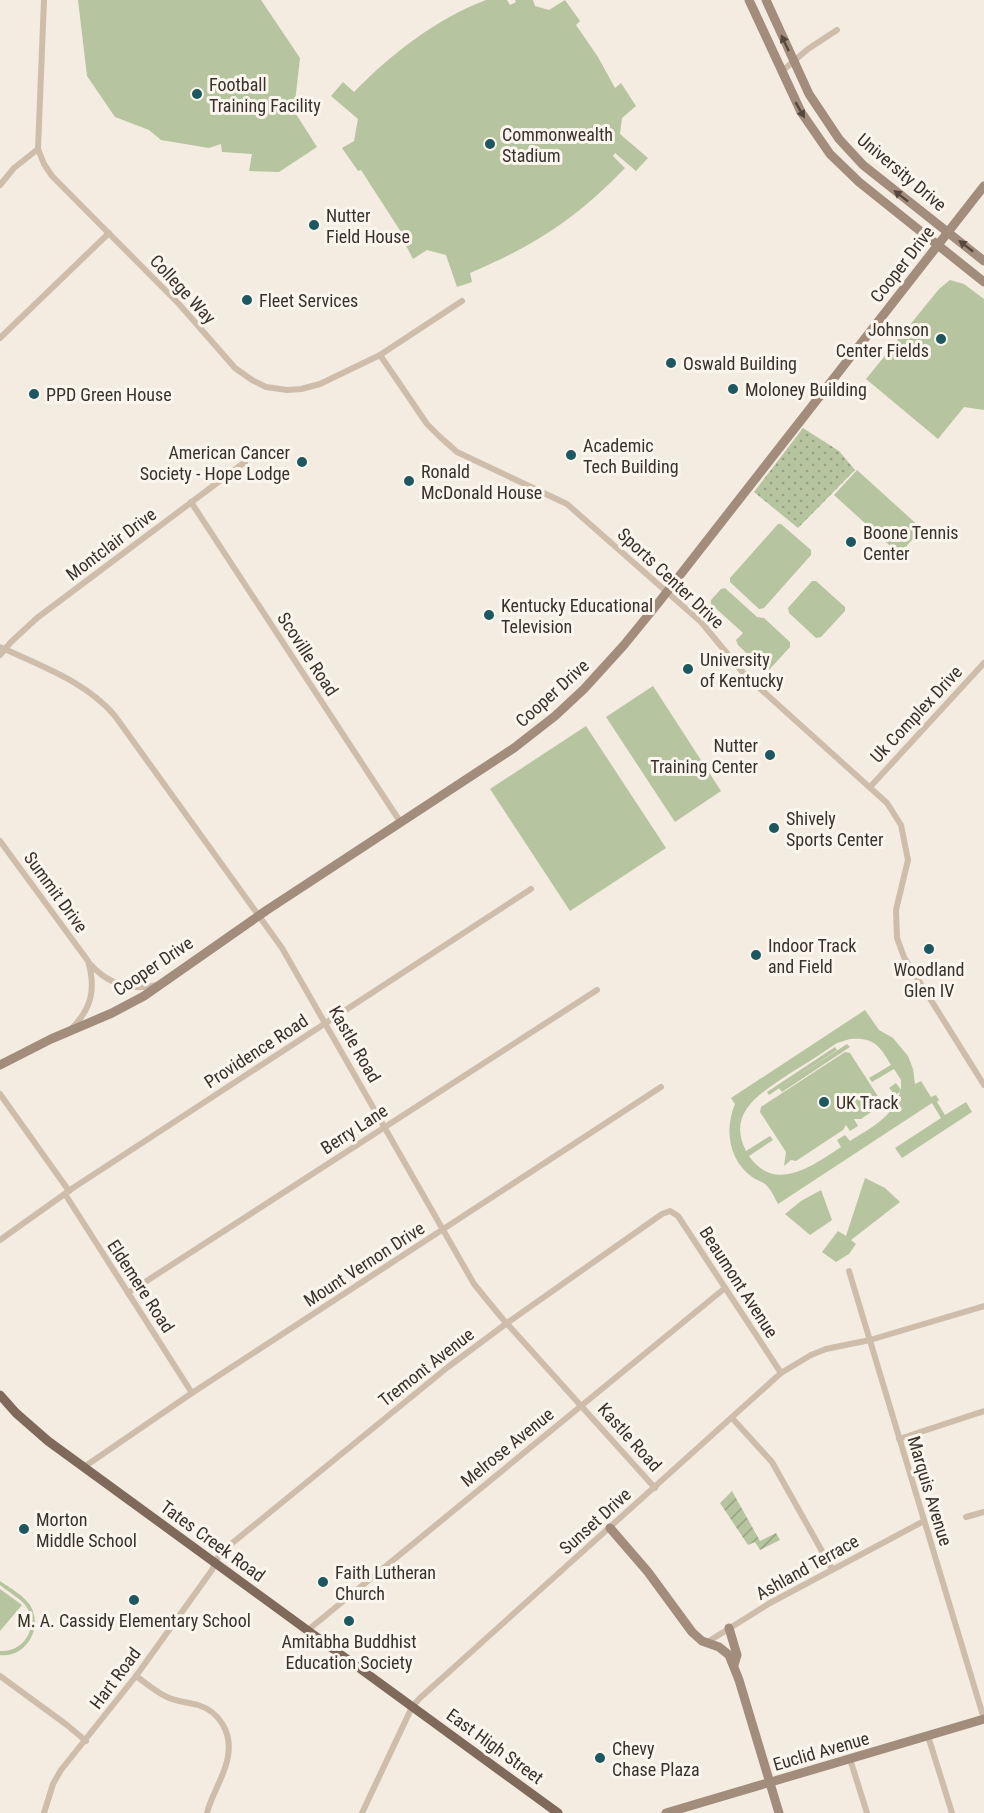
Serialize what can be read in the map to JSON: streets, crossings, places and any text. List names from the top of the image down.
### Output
{
  "streets": {
    "main road": [
      "University Drive",
      "Cooper Drive",
      "Tates Creek Road",
      "East High Street",
      "Euclid Avenue"
    ],
    "street": [
      "College Way",
      "Montclair Drive",
      "Sports Center Drive",
      "Scoville Road",
      "Uk Complex Drive",
      "Summit Drive",
      "Kastle Road",
      "Providence Road",
      "Berry Lane",
      "Mount Vernon Drive",
      "Beaumont Avenue",
      "Eldemere Road",
      "Tremont Avenue",
      "Melrose Avenue",
      "Marquis Avenue",
      "Sunset Drive",
      "Ashland Terrace",
      "Hart Road"
    ]
  },
  "crossings": [
    ["University Drive", "Cooper Drive"],
    ["Cooper Drive", "Sports Center Drive"],
    ["Cooper Drive", "Scoville Road"],
    ["Cooper Drive", "Summit Drive"],
    ["Cooper Drive", "Kastle Road"],
    ["College Way", "Sports Center Drive"],
    ["Montclair Drive", "Scoville Road"],
    ["Montclair Drive", "Kastle Road"],
    ["Sports Center Drive", "Uk Complex Drive"],
    ["Kastle Road", "Providence Road"],
    ["Kastle Road", "Berry Lane"],
    ["Kastle Road", "Mount Vernon Drive"],
    ["Kastle Road", "Tremont Avenue"],
    ["Kastle Road", "Melrose Avenue"],
    ["Kastle Road", "Sunset Drive"],
    ["Providence Road", "Eldemere Road"],
    ["Berry Lane", "Eldemere Road"],
    ["Mount Vernon Drive", "Eldemere Road"],
    ["Mount Vernon Drive", "Tates Creek Road"],
    ["Beaumont Avenue", "Tremont Avenue"],
    ["Beaumont Avenue", "Melrose Avenue"],
    ["Beaumont Avenue", "Sunset Drive"],
    ["Tremont Avenue", "Tates Creek Road"],
    ["Tremont Avenue", "Hart Road"],
    ["Melrose Avenue", "Tates Creek Road"],
    ["Marquis Avenue", "Sunset Drive"],
    ["Marquis Avenue", "Ashland Terrace"],
    ["Marquis Avenue", "Euclid Avenue"],
    ["Sunset Drive", "Tates Creek Road"],
    ["Sunset Drive", "East High Street"],
    ["Tates Creek Road", "Hart Road"],
    ["Tates Creek Road", "East High Street"]
  ],
  "places": [
    "Football Training Facility",
    "Commonwealth Stadium",
    "Nutter Field House",
    "Fleet Services",
    "Johnson Center Fields",
    "Oswald Building",
    "Moloney Building",
    "PPD Green House",
    "Academic Tech Building",
    "American Cancer Society - Hope Lodge",
    "Ronald McDonald House",
    "Boone Tennis Center",
    "Kentucky Educational Television",
    "University of Kentucky",
    "Nutter Training Center",
    "Shively Sports Center",
    "Woodland Glen IV",
    "Indoor Track and Field",
    "UK Track",
    "Morton Middle School",
    "Faith Lutheran Church",
    "M. A. Cassidy Elementary School",
    "Amitabha Buddhist Education Society",
    "Chevy Chase Plaza"
  ]
}
